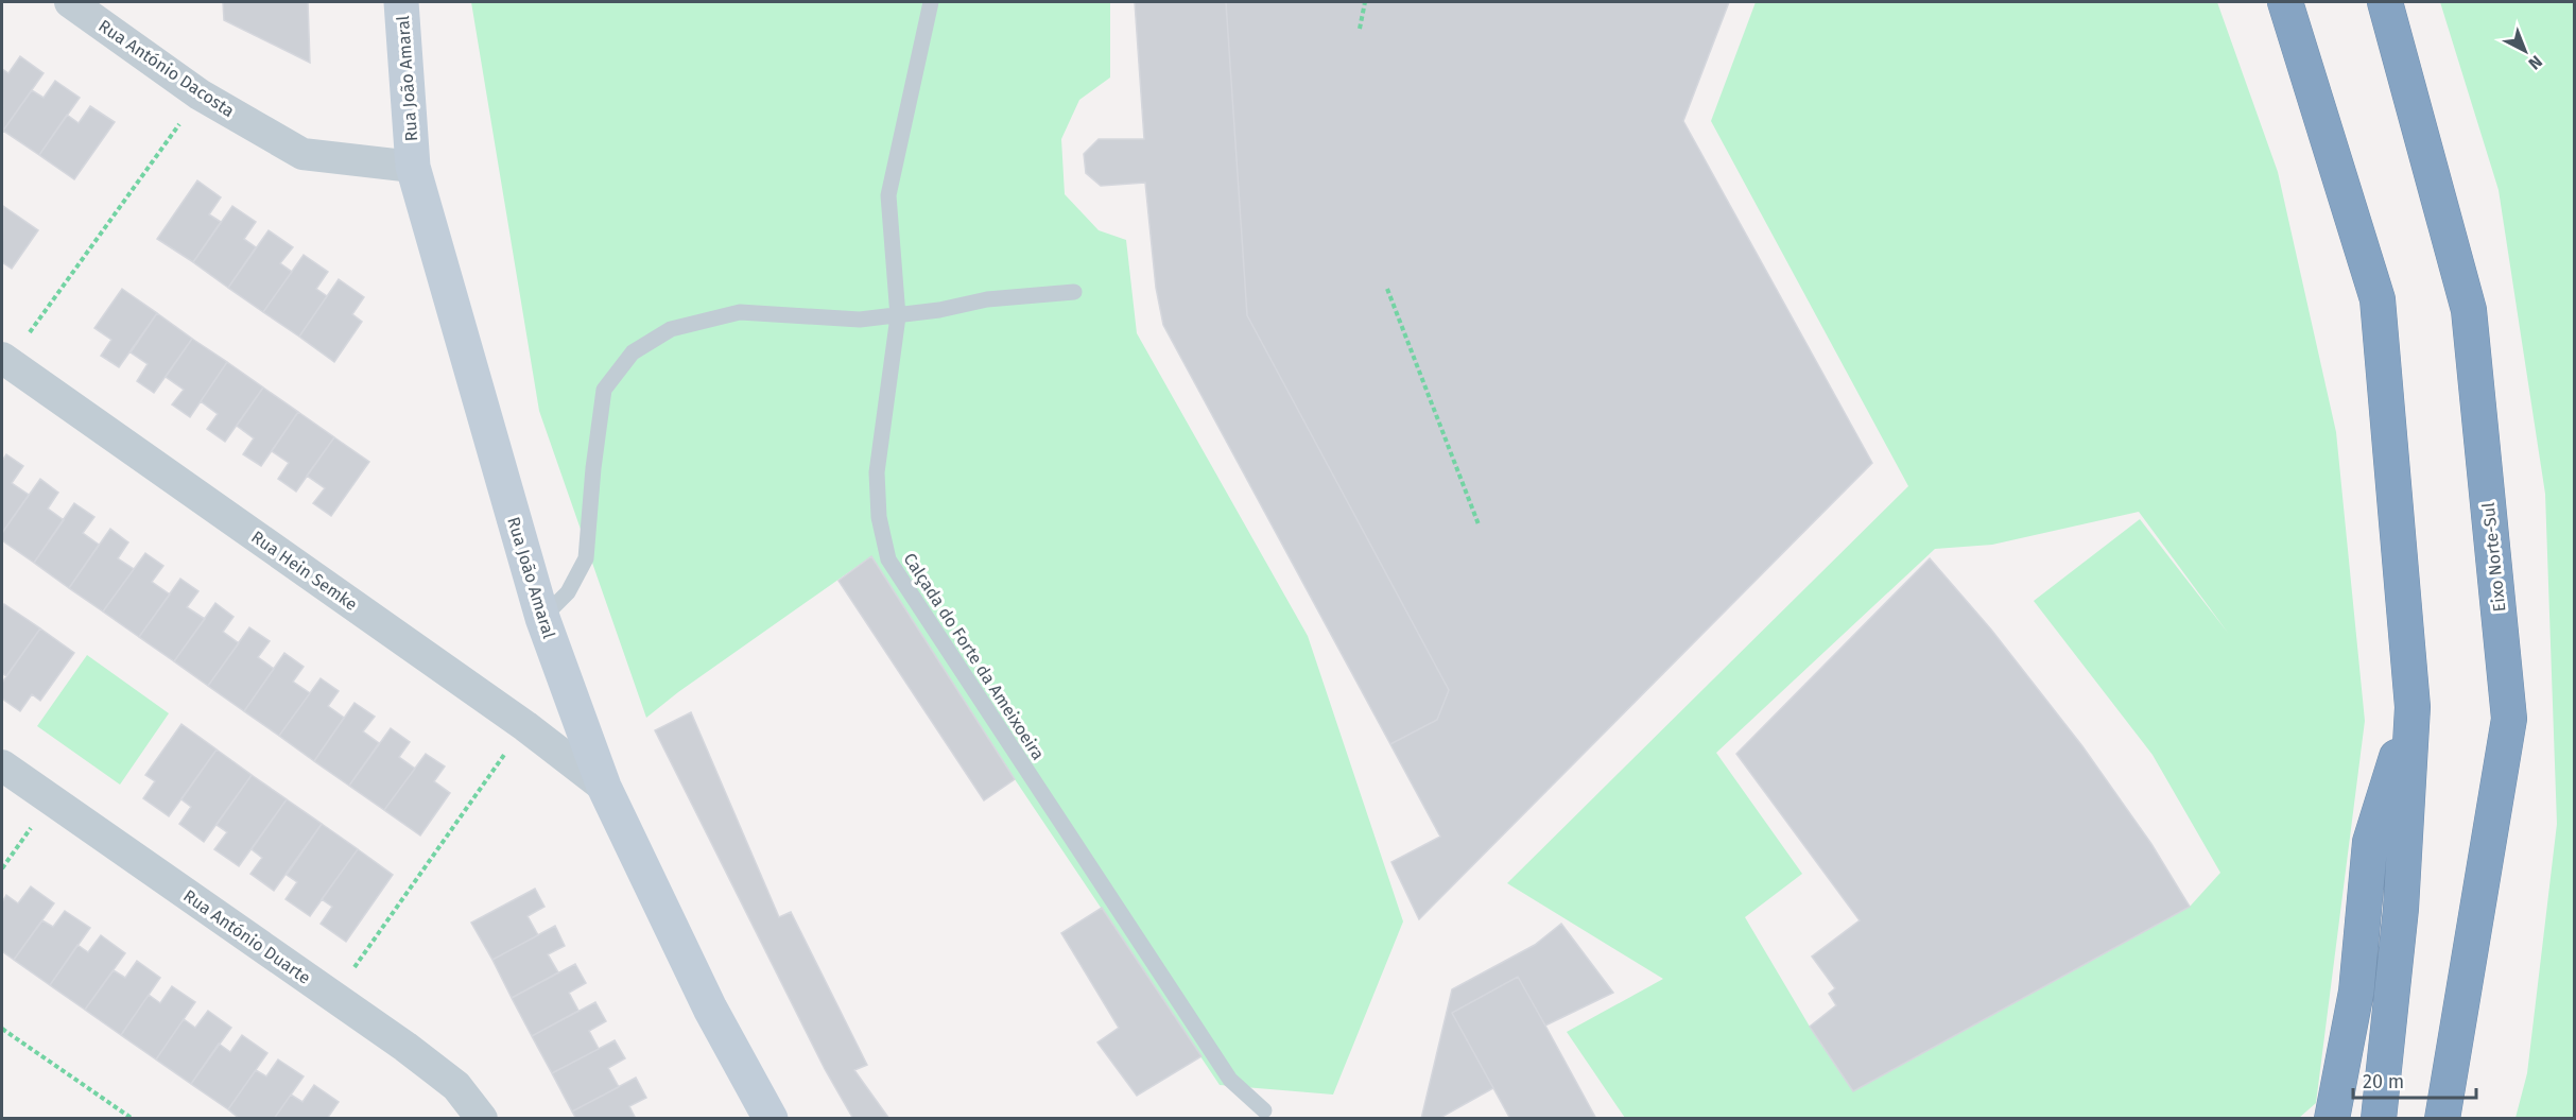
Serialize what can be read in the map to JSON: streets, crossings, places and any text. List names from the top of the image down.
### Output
{
  "streets": {
    "highway": ["Eixo Norte-Sul"],
    "street": [
      "Rua António Dacosta",
      "Rua João Amaral",
      "Rua Hein Semke",
      "Rua António Duarte"
    ],
    "lane": ["Calçada do Forte da Ameixoeira"]
  },
  "crossings": [
    ["Rua António Dacosta", "Rua João Amaral"],
    ["Rua João Amaral", "Rua Hein Semke"]
  ],
  "scale_bar": "20 m",
  "north": "bottom right"
}
